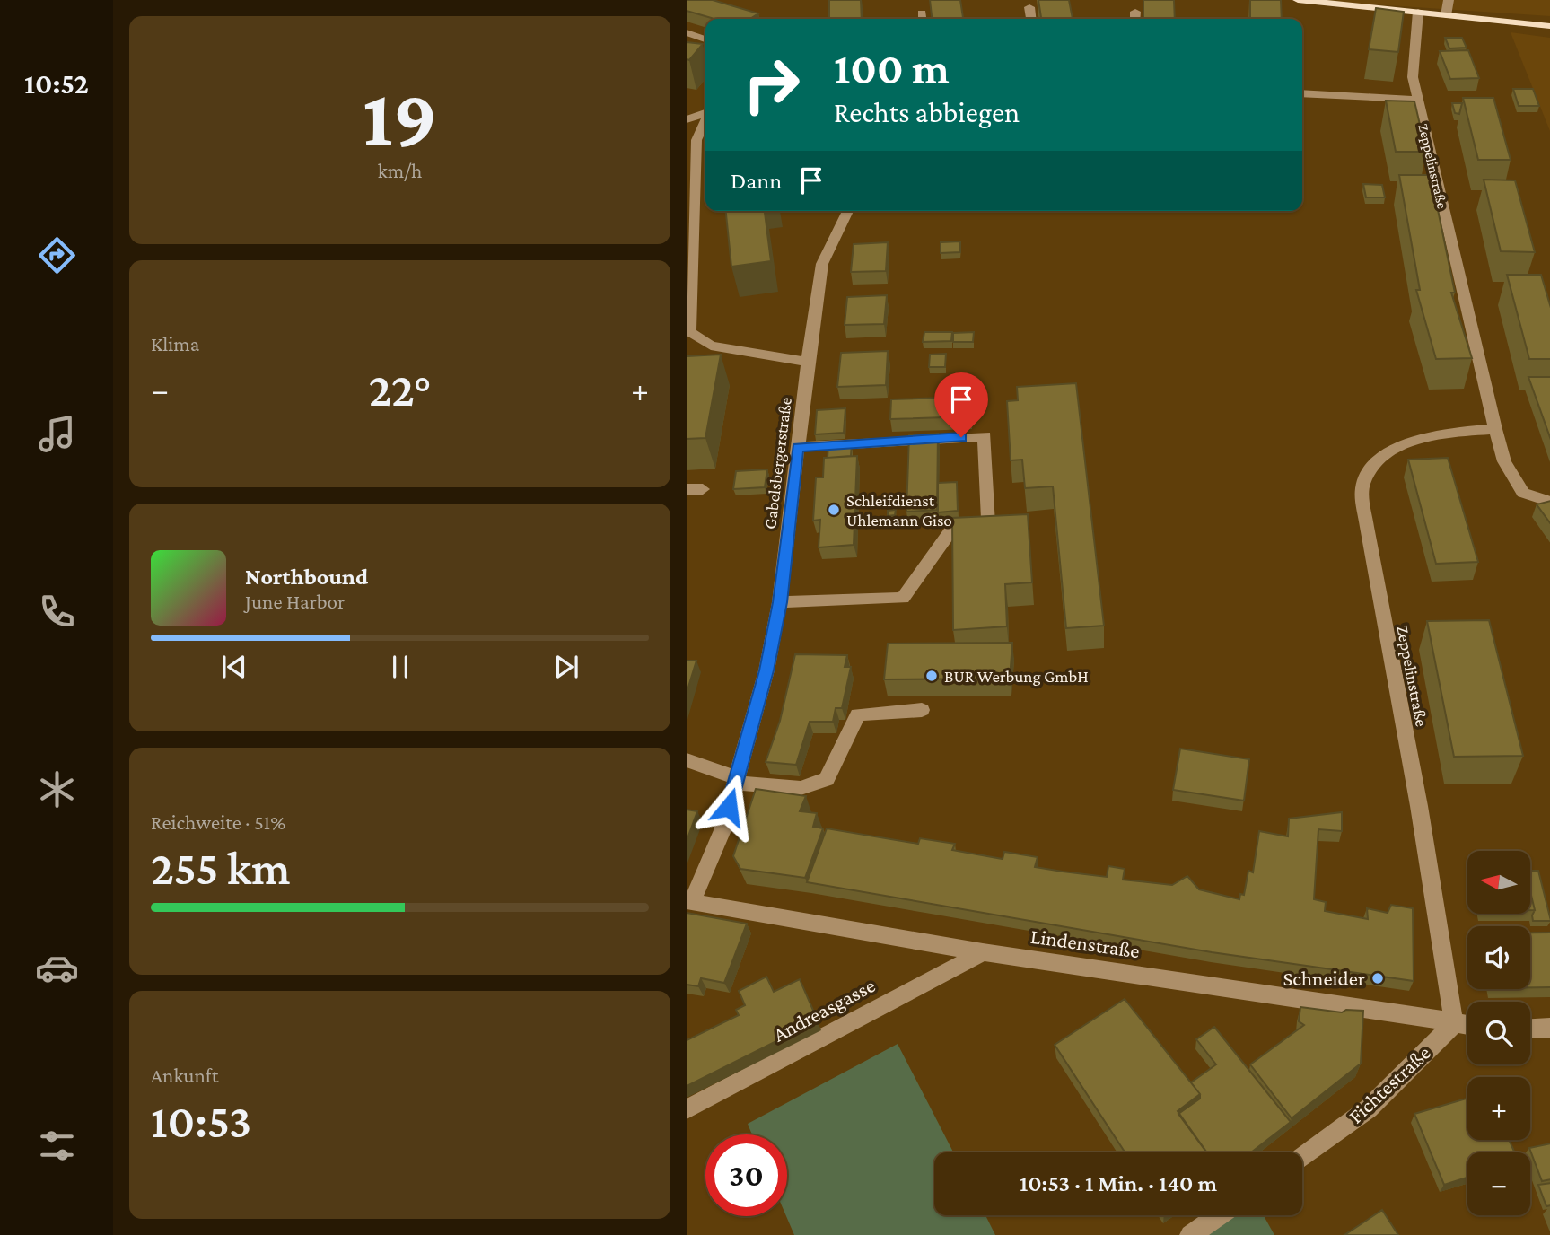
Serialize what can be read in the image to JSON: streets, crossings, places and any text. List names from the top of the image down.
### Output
{
  "streets": {
    "street": [
      "Zeppelinstraße",
      "Gabelsbergerstraße",
      "Lindenstraße",
      "Andreasgasse",
      "Fichtestraße"
    ]
  },
  "crossings": [
    ["Zeppelinstraße", "Lindenstraße"],
    ["Zeppelinstraße", "Fichtestraße"],
    ["Gabelsbergerstraße", "Lindenstraße"],
    ["Lindenstraße", "Andreasgasse"],
    ["Lindenstraße", "Fichtestraße"]
  ],
  "places": ["Schleifdienst Uhlemann Giso", "BUR Werbung GmbH", "Schneider"],
  "north": "left",
  "page": {
    "tabs": "10:52",
    "tile": [
      ["19", "km/h"],
      "Klima",
      ["Reichweite · 51%", "255 km"],
      ["Ankunft", "10:53"]
    ],
    "turn": ["100 m", "Rechts abbiegen"],
    "then": "Dann",
    "heat": ["−", "22°", "+"],
    "song": ["Northbound", "June Harbor"],
    "map_buttons": ["+", "−"],
    "limit": "30",
    "trip": "10:53 · 1 Min. · 140 m"
  }
}
